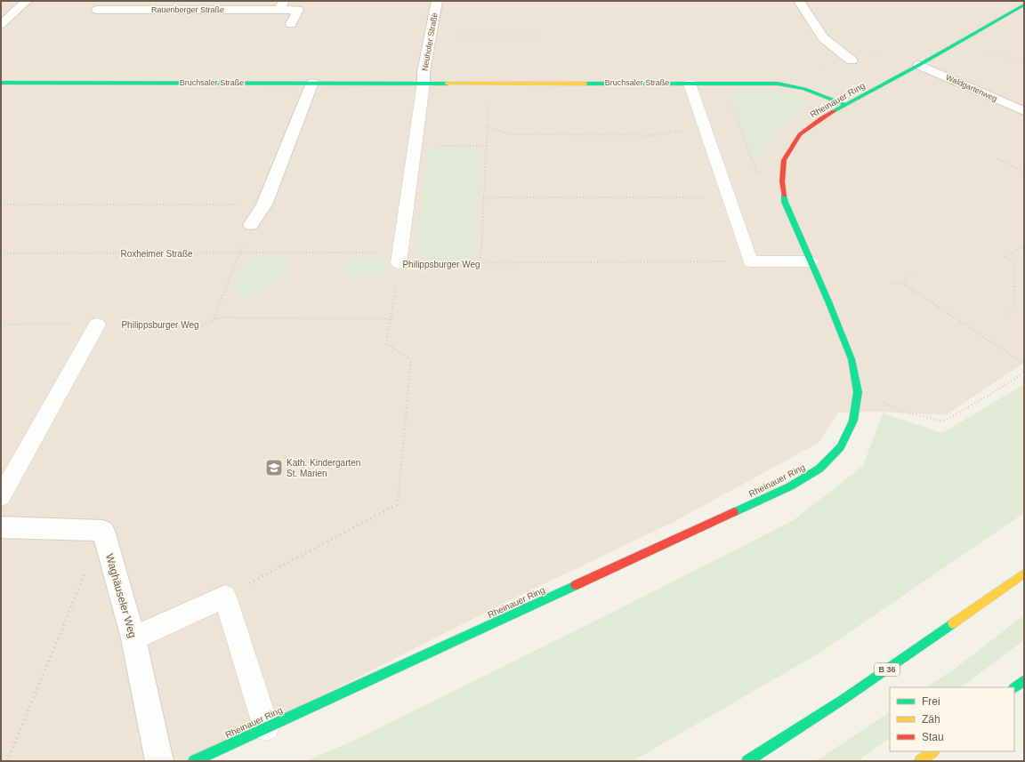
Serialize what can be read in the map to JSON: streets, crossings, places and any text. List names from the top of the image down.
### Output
{
  "streets": {
    "main road": ["Bruchsaler Straße", "Rheinauer Ring", "B 36"],
    "street": [
      "Rauenberger Straße",
      "Neuhofer Straße",
      "Waldgartenweg",
      "Waghäuseler Weg"
    ],
    "path": ["Roxheimer Straße", "Philippsburger Weg"]
  },
  "crossings": [
    ["Neuhofer Straße", "Bruchsaler Straße"],
    ["Bruchsaler Straße", "Rheinauer Ring"],
    ["Waldgartenweg", "Rheinauer Ring"],
    ["Roxheimer Straße", "Philippsburger Weg"]
  ],
  "places": {
    "school or university": ["Kath. Kindergarten St. Marien"]
  },
  "legend": ["Frei", "Zäh", "Stau"]
}
